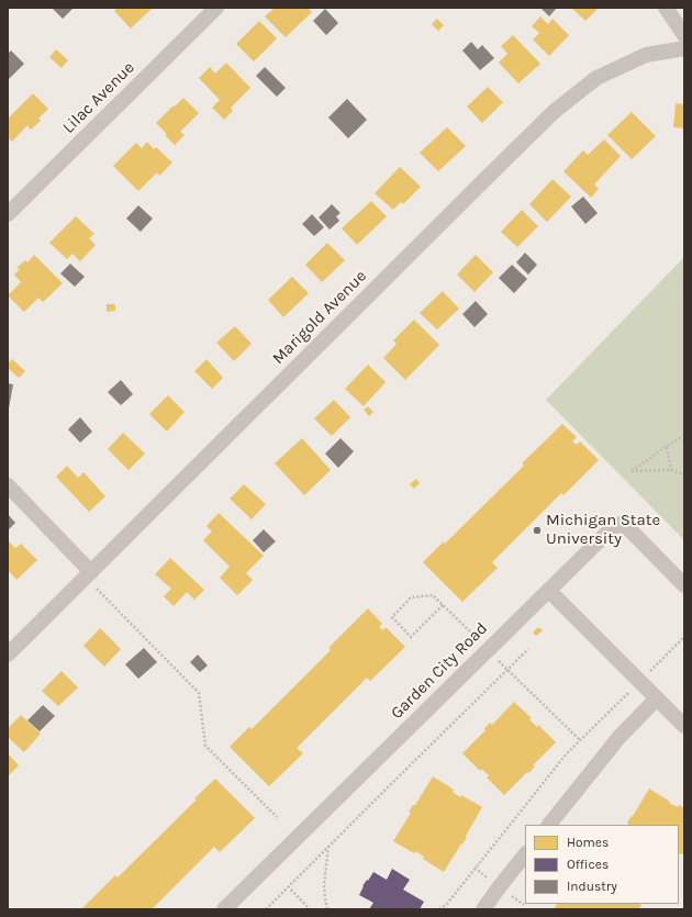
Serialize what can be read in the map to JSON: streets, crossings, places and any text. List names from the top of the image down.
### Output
{
  "streets": {
    "street": ["Lilac Avenue", "Marigold Avenue", "Garden City Road"]
  },
  "places": ["Michigan State University"],
  "legend": ["Homes", "Offices", "Industry"]
}
